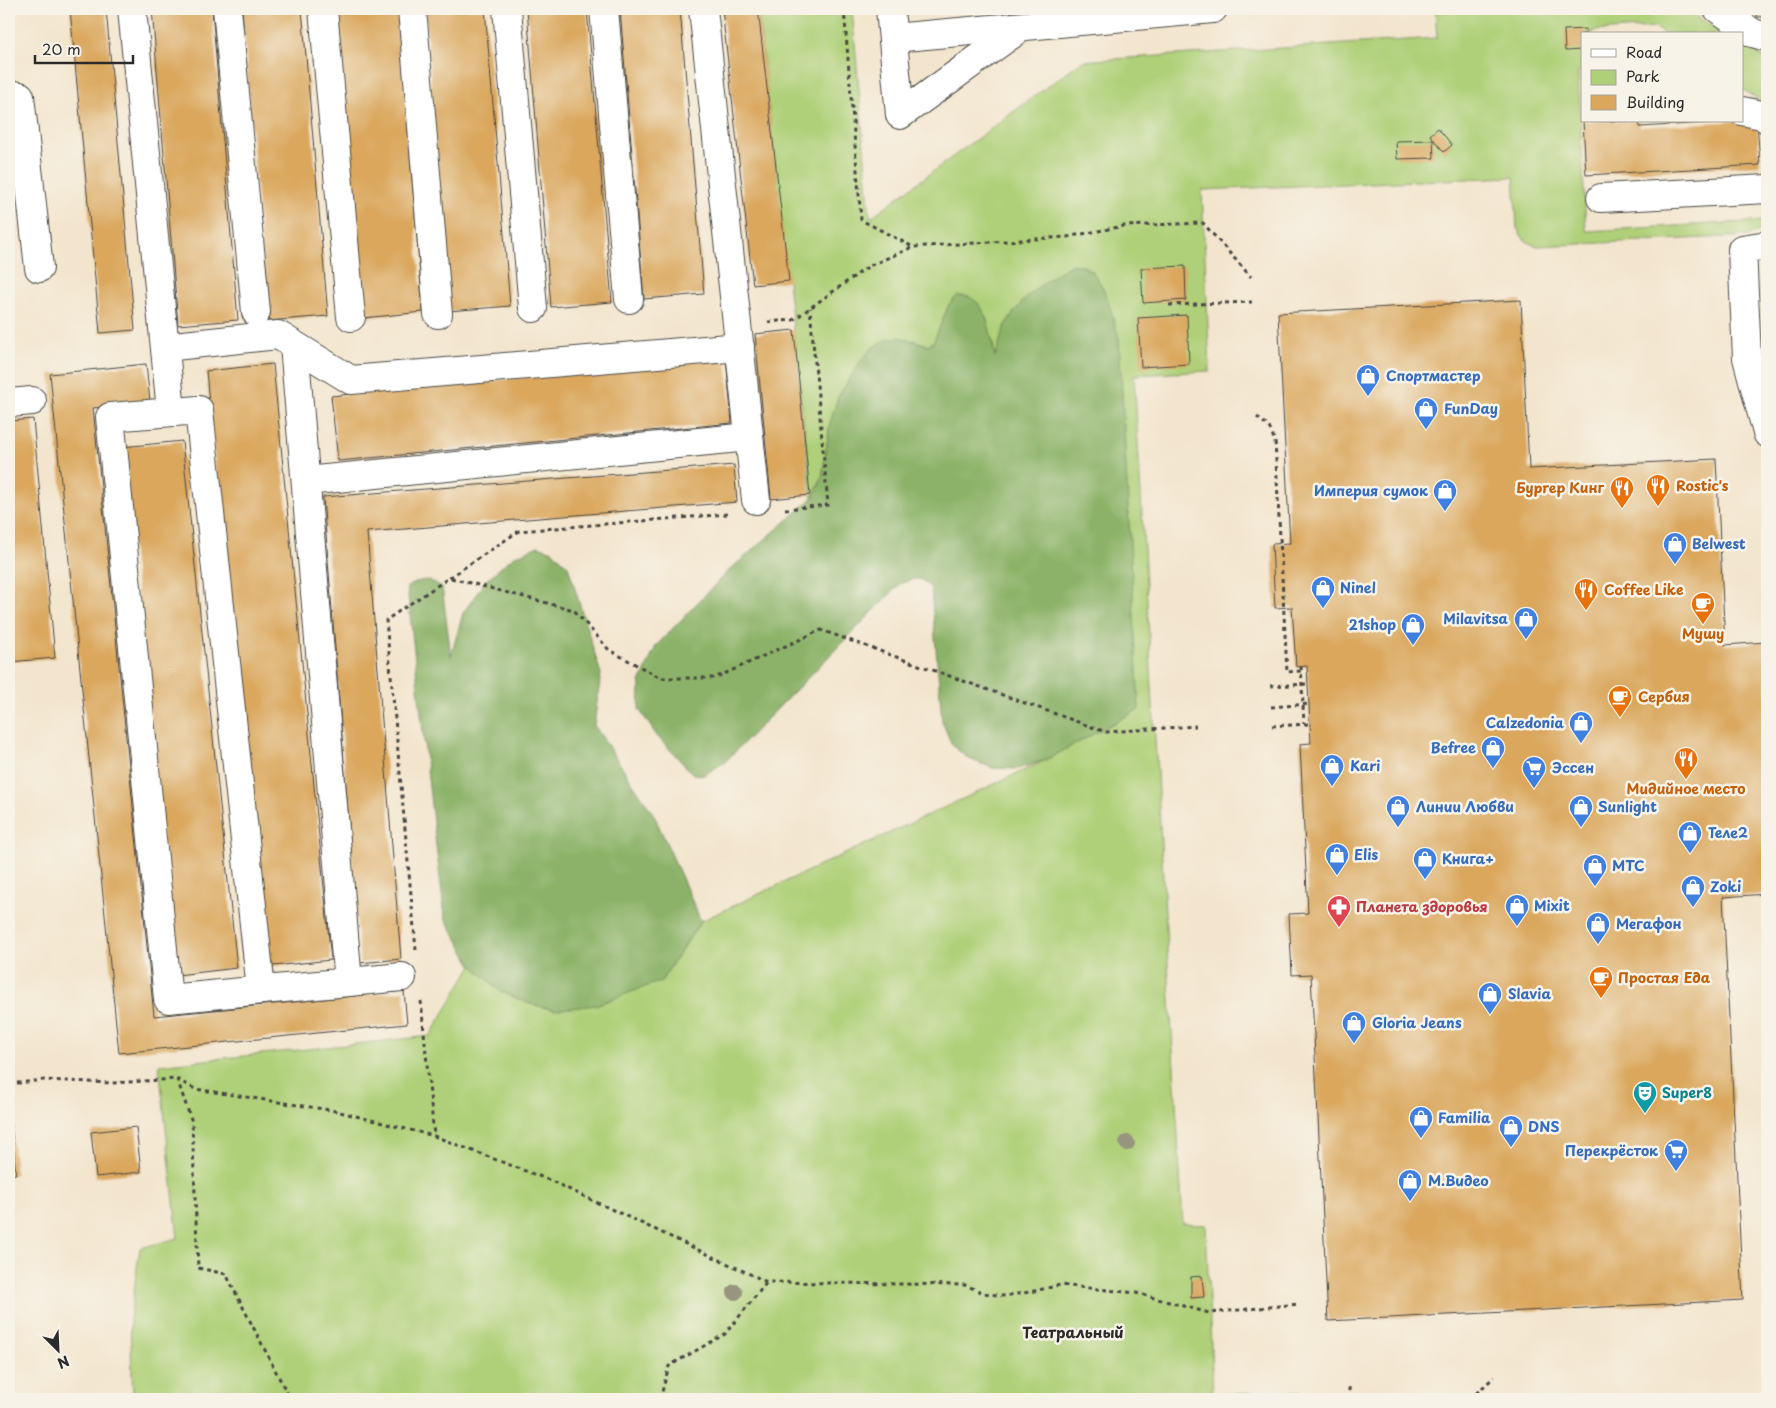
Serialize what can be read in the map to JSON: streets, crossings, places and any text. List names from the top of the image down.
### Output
{
  "districts": ["Театральный"],
  "places": {
    "shop": [
      "Спортмастер",
      "FunDay",
      "Империя сумок",
      "Belwest",
      "Ninel",
      "Milavitsa",
      "21shop",
      "Calzedonia",
      "Befree",
      "Kari",
      "Линии Любви",
      "Sunlight",
      "Теле2",
      "Elis",
      "Книга+",
      "МТС",
      "Zoki",
      "Mixit",
      "Мегафон",
      "Slavia",
      "Gloria Jeans",
      "Familia",
      "DNS",
      "М.Видео"
    ],
    "restaurant": [
      "Rostic's",
      "Бургер Кинг",
      "Coffee Like",
      "Мидийное место"
    ],
    "cafe": ["Мушу", "Сербия", "Простая Еда"],
    "supermarket": ["Эссен", "Перекрёсток"],
    "pharmacy": ["Планета здоровья"],
    "theatre": ["Super8"]
  },
  "legend": ["Road", "Park", "Building"],
  "scale_bar": "20 m",
  "north": "bottom right"
}
